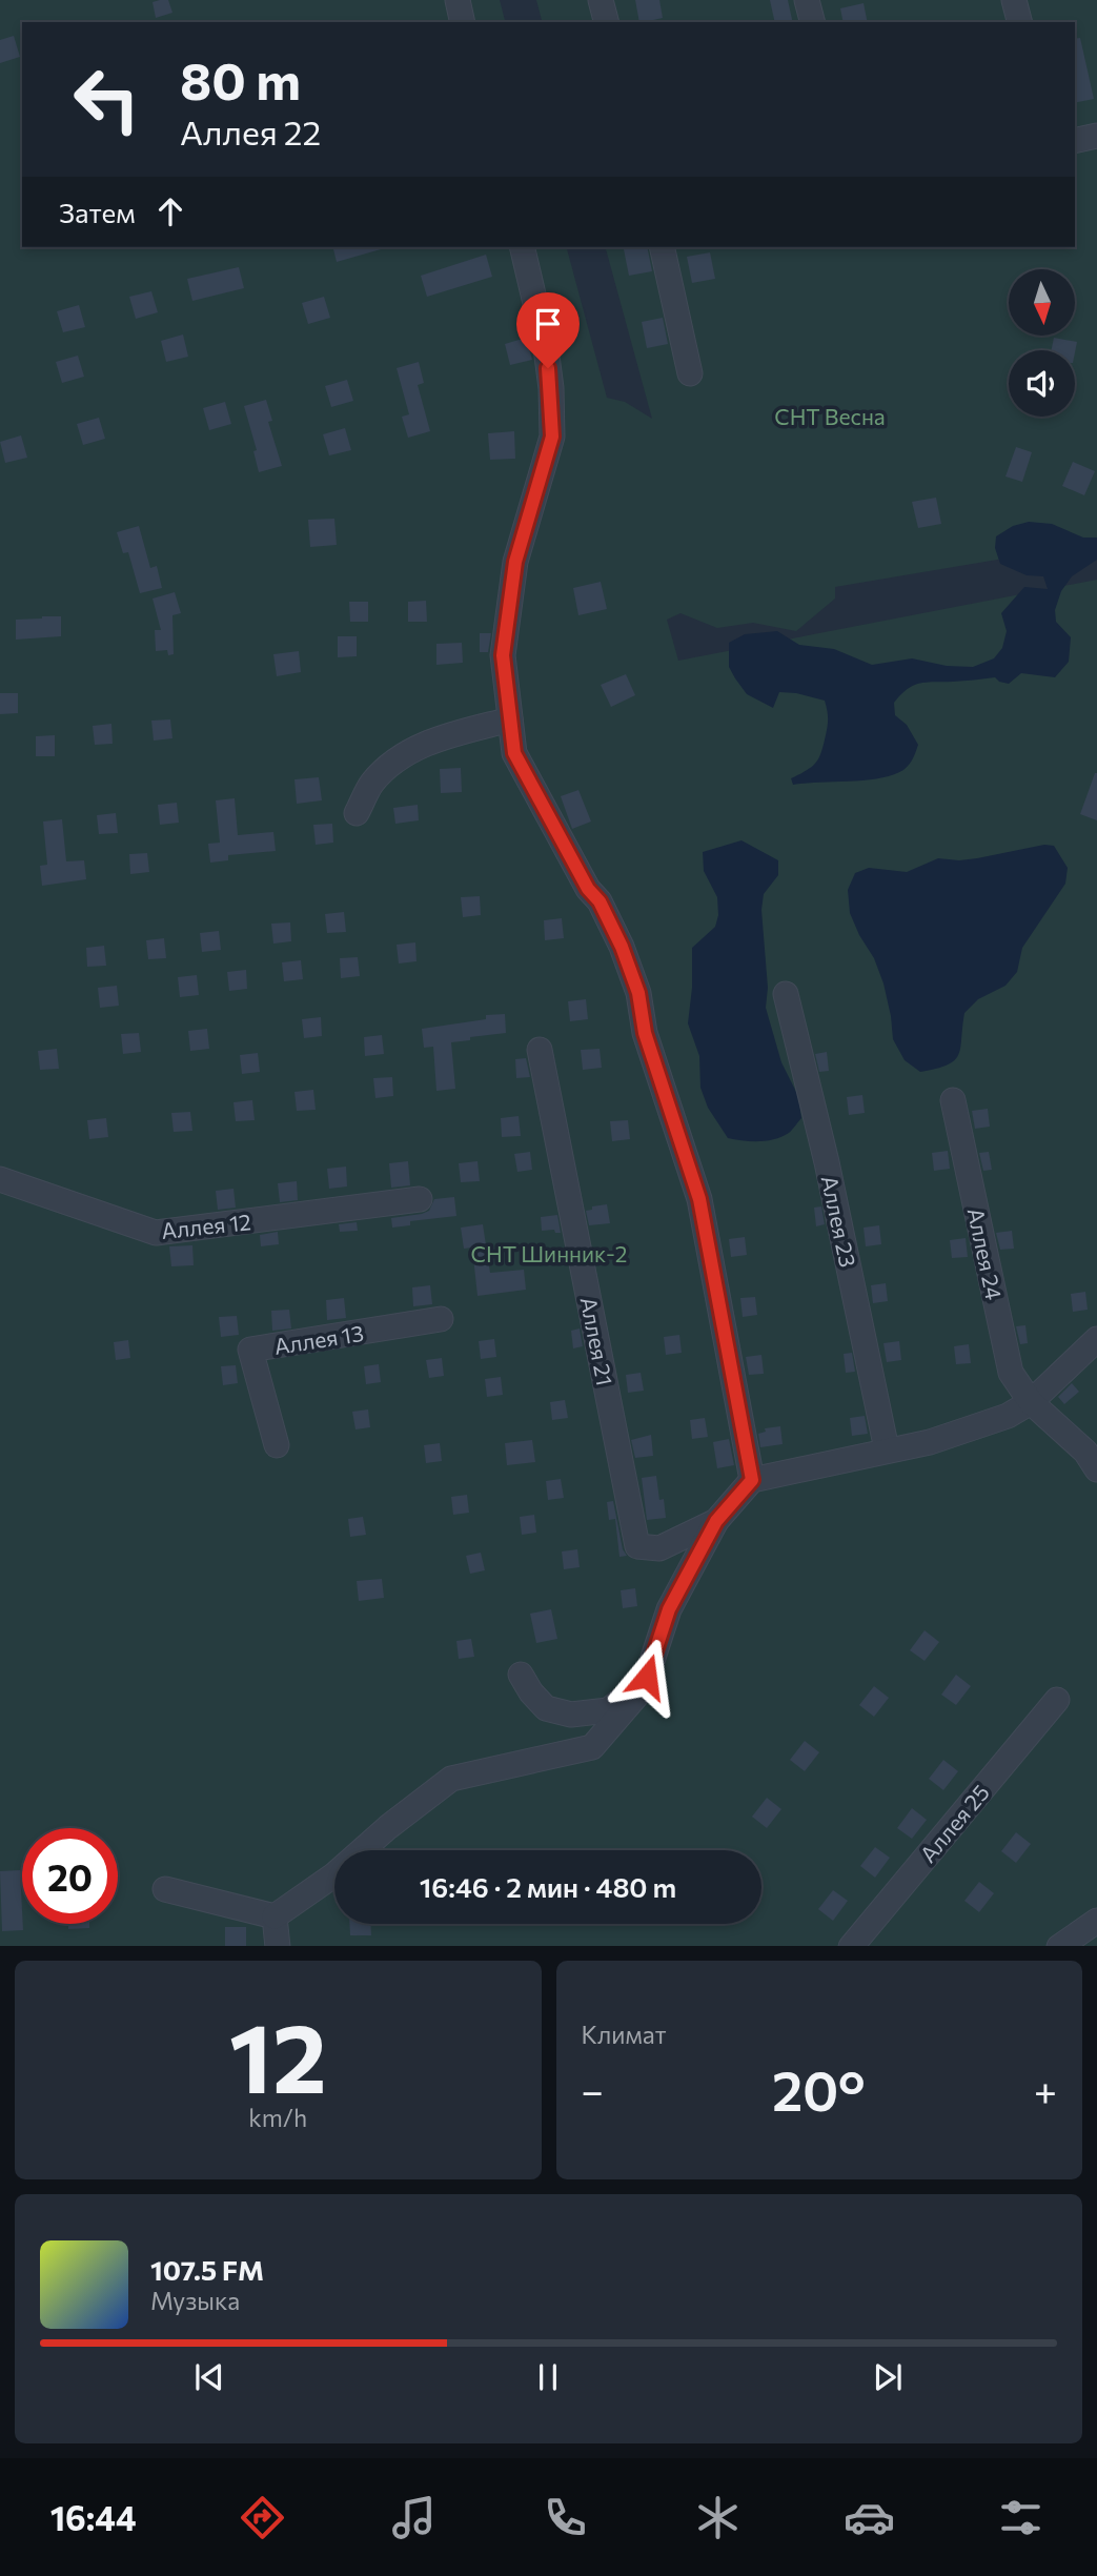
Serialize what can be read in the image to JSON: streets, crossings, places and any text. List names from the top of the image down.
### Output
{
  "streets": {
    "street": [
      "Аллея 23",
      "Аллея 12",
      "Аллея 24",
      "Аллея 13",
      "Аллея 21",
      "Аллея 25"
    ]
  },
  "parks": ["СНТ Весна", "СНТ Шинник-2"],
  "north": "bottom",
  "page": {
    "turn": ["80 m", "Аллея 22"],
    "then": "Затем",
    "limit": "20",
    "trip": "16:46 · 2 мин · 480 m",
    "tile": [
      ["12", "km/h"],
      "Климат"
    ],
    "heat": ["−", "20°", "+"],
    "song": ["107.5 FM", "Музыка"],
    "tabs": "16:44"
  }
}
